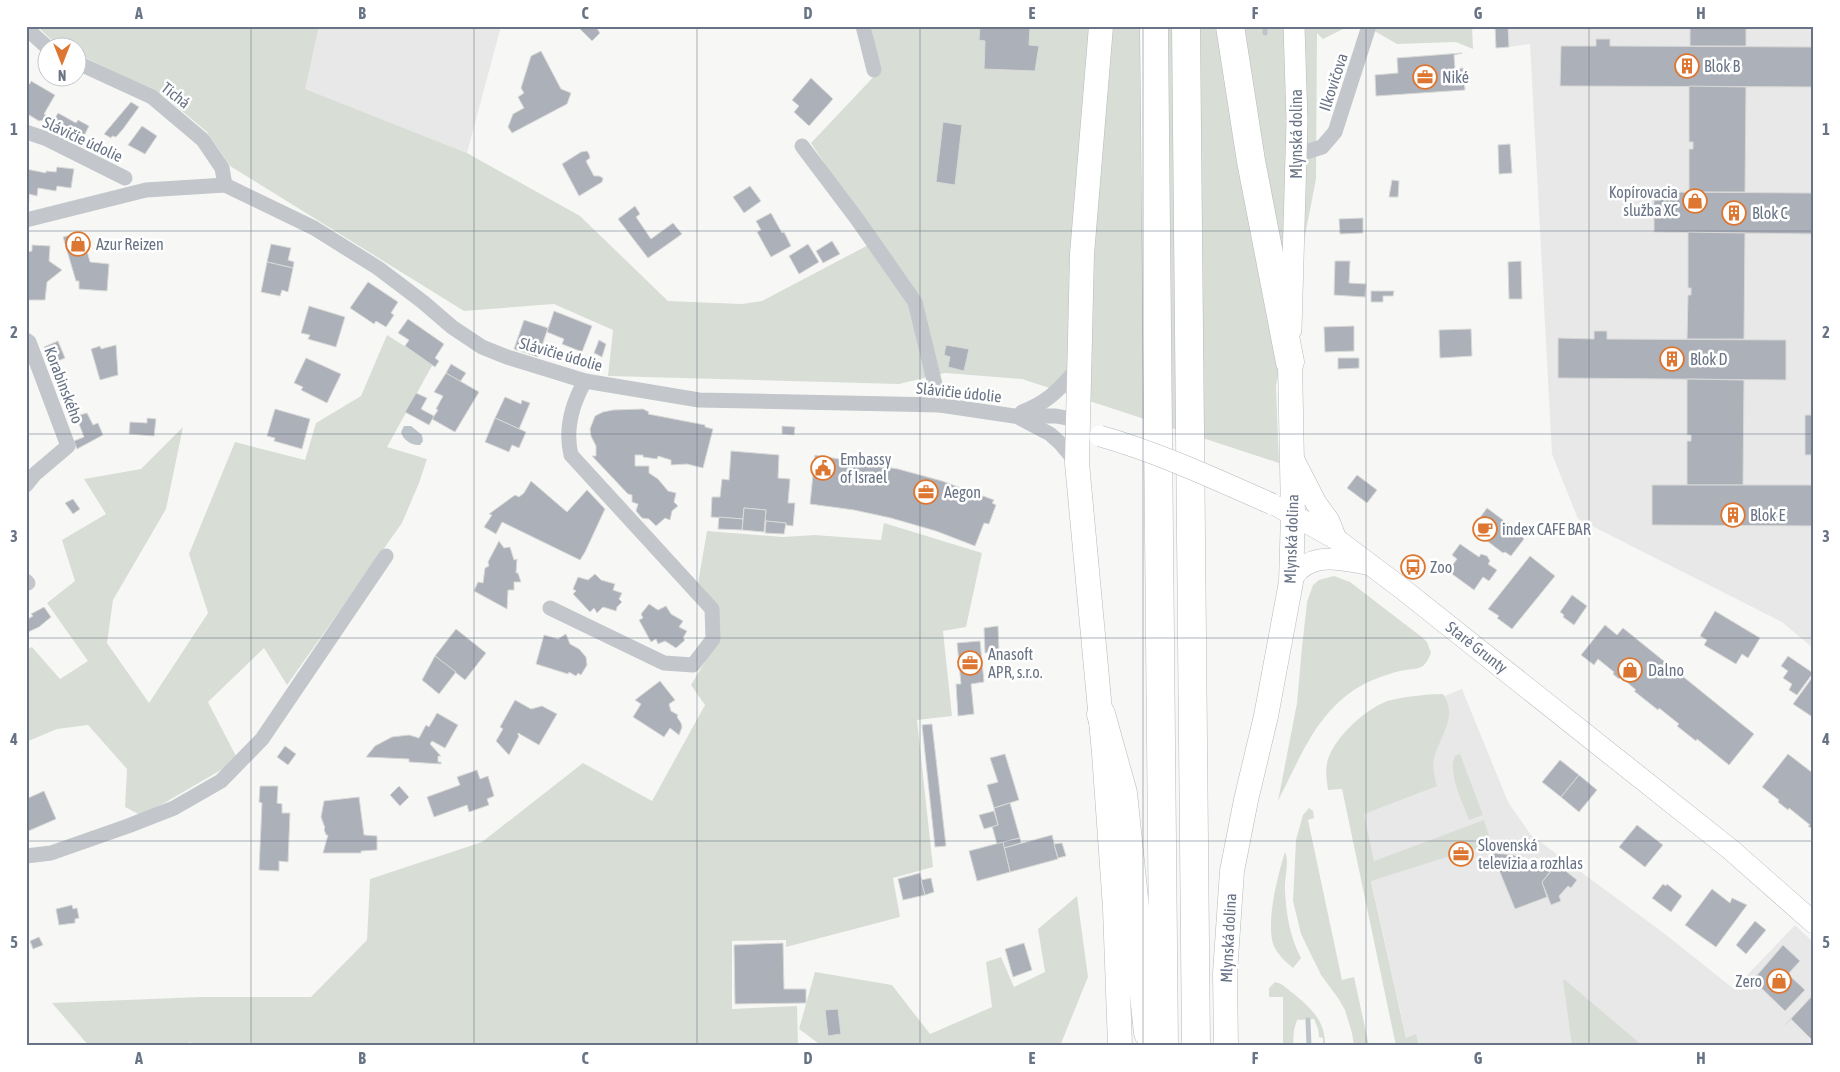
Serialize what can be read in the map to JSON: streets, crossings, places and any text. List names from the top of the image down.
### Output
{
  "streets": {
    "main road": ["Mlynská dolina"],
    "street": [
      "Ilkovičova",
      "Tichá",
      "Slávičie údolie",
      "Korabinského",
      "Staré Grunty"
    ]
  },
  "crossings": [
    ["Ilkovičova", "Mlynská dolina"],
    ["Tichá", "Slávičie údolie"],
    ["Mlynská dolina", "Staré Grunty"],
    ["Slávičie údolie", "Staré Grunty"]
  ],
  "places": {
    "building": [
      "Blok B",
      "Blok C",
      "Blok D",
      "Blok E"
    ],
    "office": [
      "Niké",
      "Aegon",
      "Anasoft APR, s.r.o.",
      "Slovenská televízia a rozhlas"
    ],
    "shop": [
      "Kopírovacia služba XC",
      "Azur Reizen",
      "Dalno",
      "Zero"
    ],
    "public building": ["Embassy of Israel"],
    "cafe": ["index CAFE BAR"],
    "bus stop": ["Zoo"]
  },
  "north": "bottom",
  "grid": {
    "columns": [
      "A",
      "B",
      "C",
      "D",
      "E",
      "F",
      "G",
      "H"
    ],
    "rows": [
      "1",
      "2",
      "3",
      "4",
      "5"
    ]
  }
}
